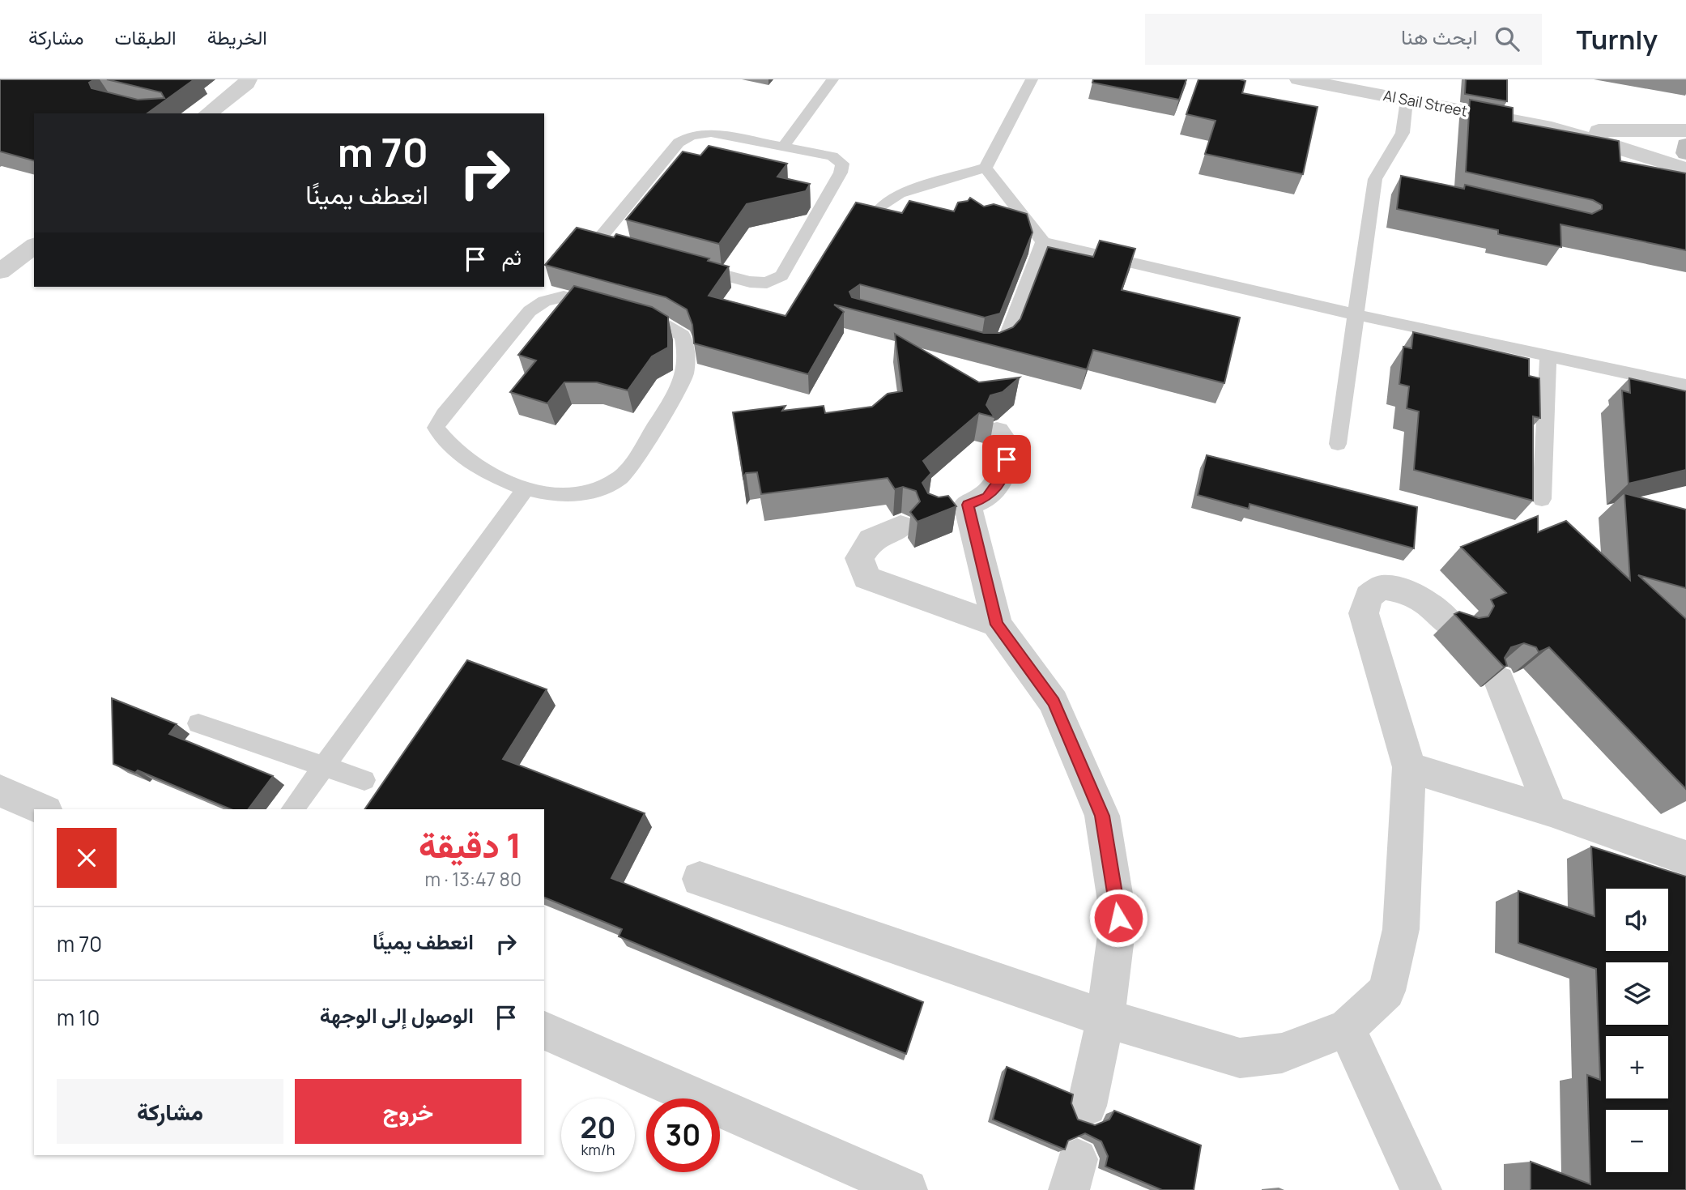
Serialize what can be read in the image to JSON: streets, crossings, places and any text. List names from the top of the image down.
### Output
{
  "streets": {
    "street": ["Al Sail Street"]
  },
  "page": {
    "header": "Turnly",
    "search": "ابحث هنا",
    "nav": ["الخريطة", "الطبقات", "مشاركة"],
    "turn": ["70 m", "انعطف يمينًا"],
    "then": "ثم",
    "heading": ["1 دقيقة", "80 m · 13:47"],
    "map_buttons": ["+", "−"],
    "list": [
      {
        "name": "انعطف يمينًا",
        "value": "70 m"
      },
      {
        "name": "الوصول إلى الوجهة",
        "value": "10 m"
      }
    ],
    "buttons": ["خروج", "مشاركة"],
    "speed": "20 km/h",
    "limit": "30"
  }
}
